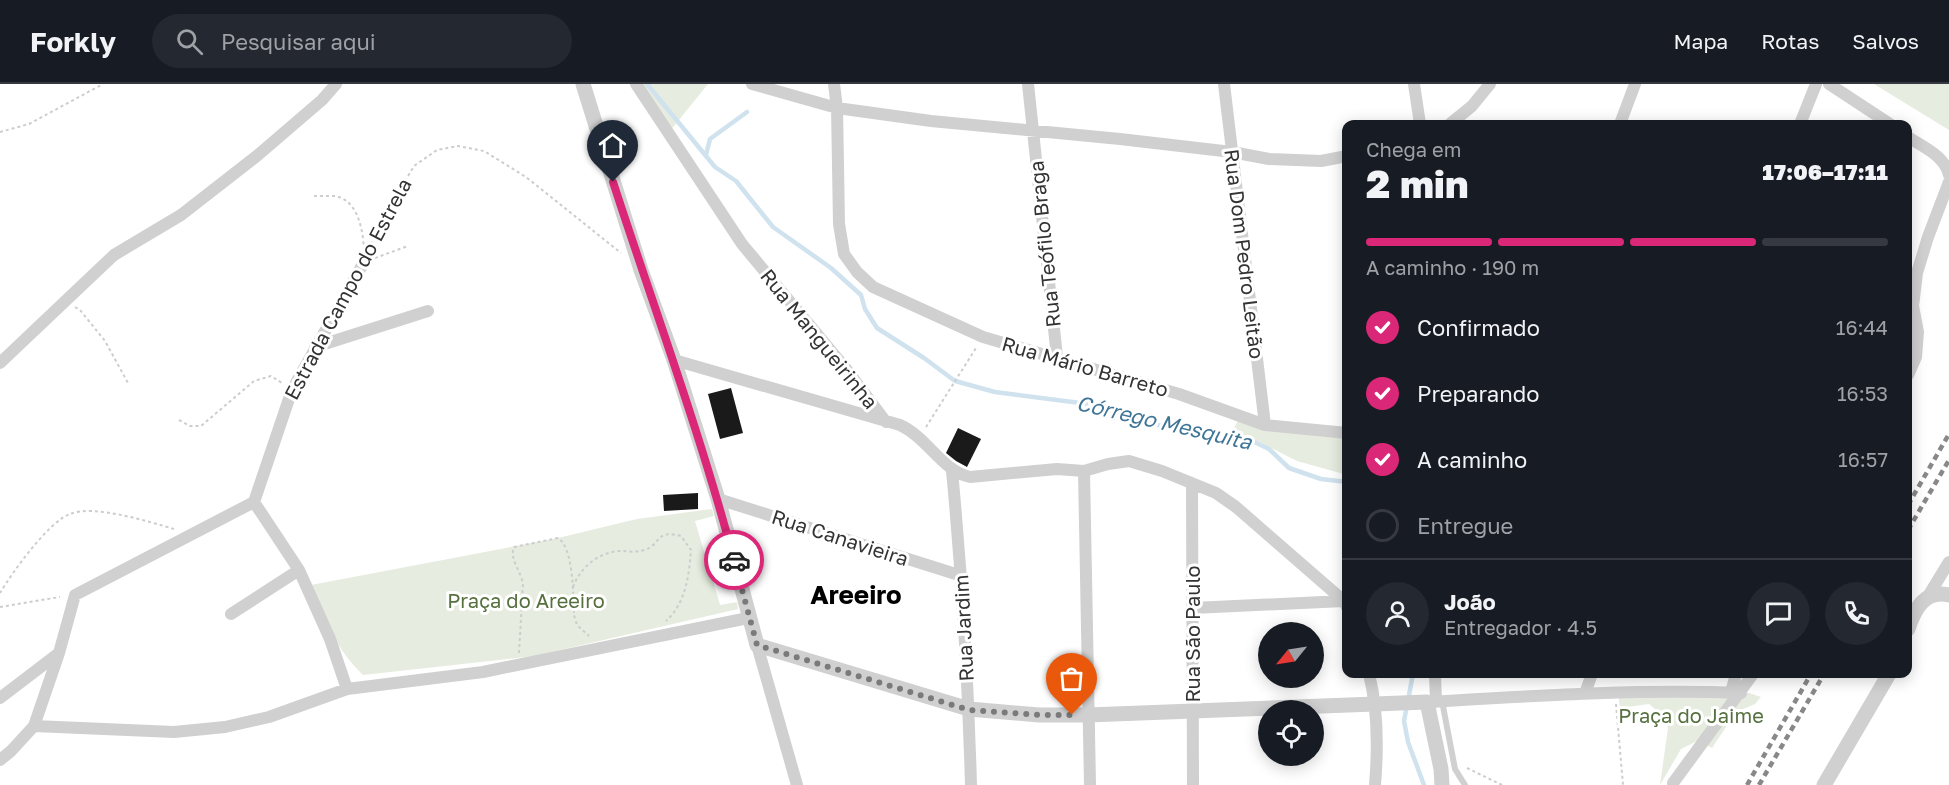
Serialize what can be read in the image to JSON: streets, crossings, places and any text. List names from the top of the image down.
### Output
{
  "streets": {
    "street": [
      "Rua Teófilo Braga",
      "Rua Dom Pedro Leitão",
      "Estrada Campo do Estrela",
      "Rua Mangueirinha",
      "Rua Mário Barreto",
      "Rua Canavieira",
      "Rua Jardim",
      "Rua São Paulo"
    ]
  },
  "crossings": [
    ["Rua Teófilo Braga", "Rua Dom Pedro Leitão"],
    ["Rua Teófilo Braga", "Rua Mário Barreto"],
    ["Rua Dom Pedro Leitão", "Rua Mário Barreto"],
    ["Rua Mangueirinha", "Rua Jardim"],
    ["Rua Canavieira", "Rua Jardim"]
  ],
  "districts": ["Areeiro"],
  "water": ["Córrego Mesquita"],
  "parks": ["Praça do Areeiro", "Praça do Jaime"],
  "north": "bottom left",
  "page": {
    "header": "Forkly",
    "search": "Pesquisar aqui",
    "nav": ["Mapa", "Rotas", "Salvos"],
    "heading": ["2 min", "Chega em", "17:06–17:11"],
    "panel": ["João", "Entregador · 4.5"],
    "bar": "A caminho · 190 m",
    "list": [
      ["Confirmado", "16:44"],
      ["Preparando", "16:53"],
      ["A caminho", "16:57"],
      "Entregue"
    ]
  }
}
